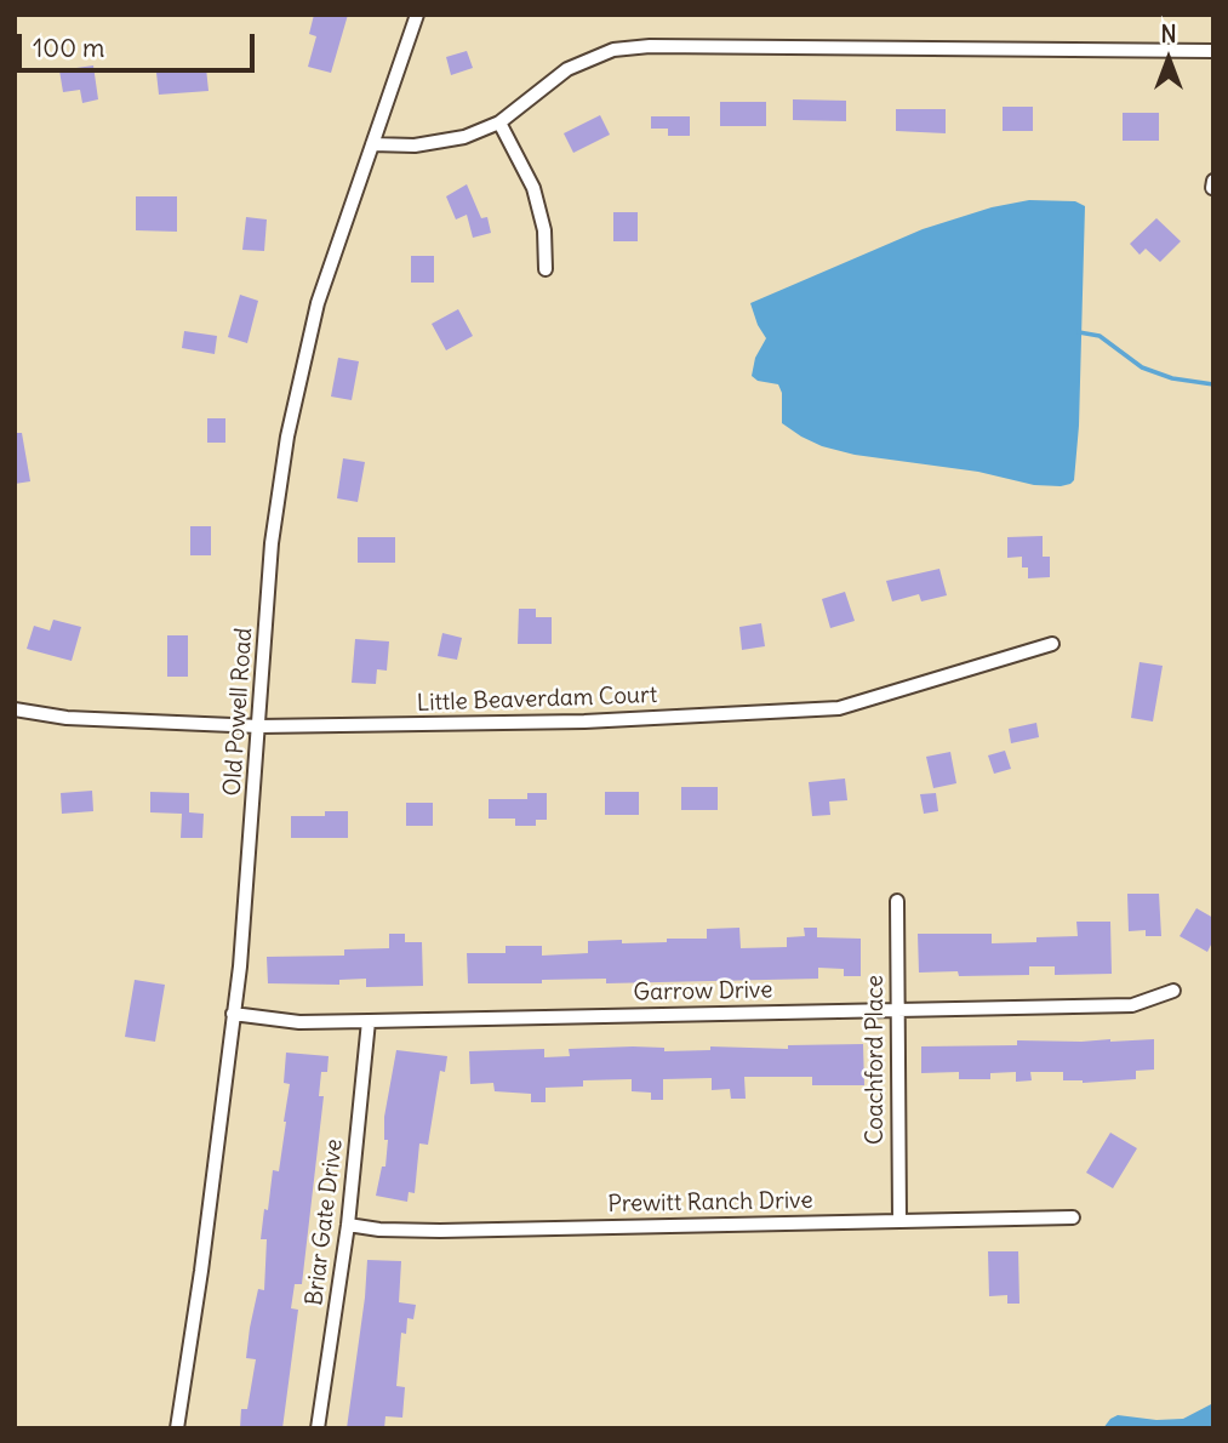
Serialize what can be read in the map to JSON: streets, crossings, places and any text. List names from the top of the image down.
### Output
{
  "streets": {
    "street": [
      "Little Beaverdam Court",
      "Old Powell Road",
      "Garrow Drive",
      "Coachford Place",
      "Prewitt Ranch Drive",
      "Briar Gate Drive"
    ]
  },
  "crossings": [
    ["Little Beaverdam Court", "Old Powell Road"],
    ["Old Powell Road", "Garrow Drive"],
    ["Garrow Drive", "Coachford Place"],
    ["Garrow Drive", "Briar Gate Drive"],
    ["Coachford Place", "Prewitt Ranch Drive"],
    ["Prewitt Ranch Drive", "Briar Gate Drive"]
  ],
  "scale_bar": "100 m",
  "north": "top"
}
